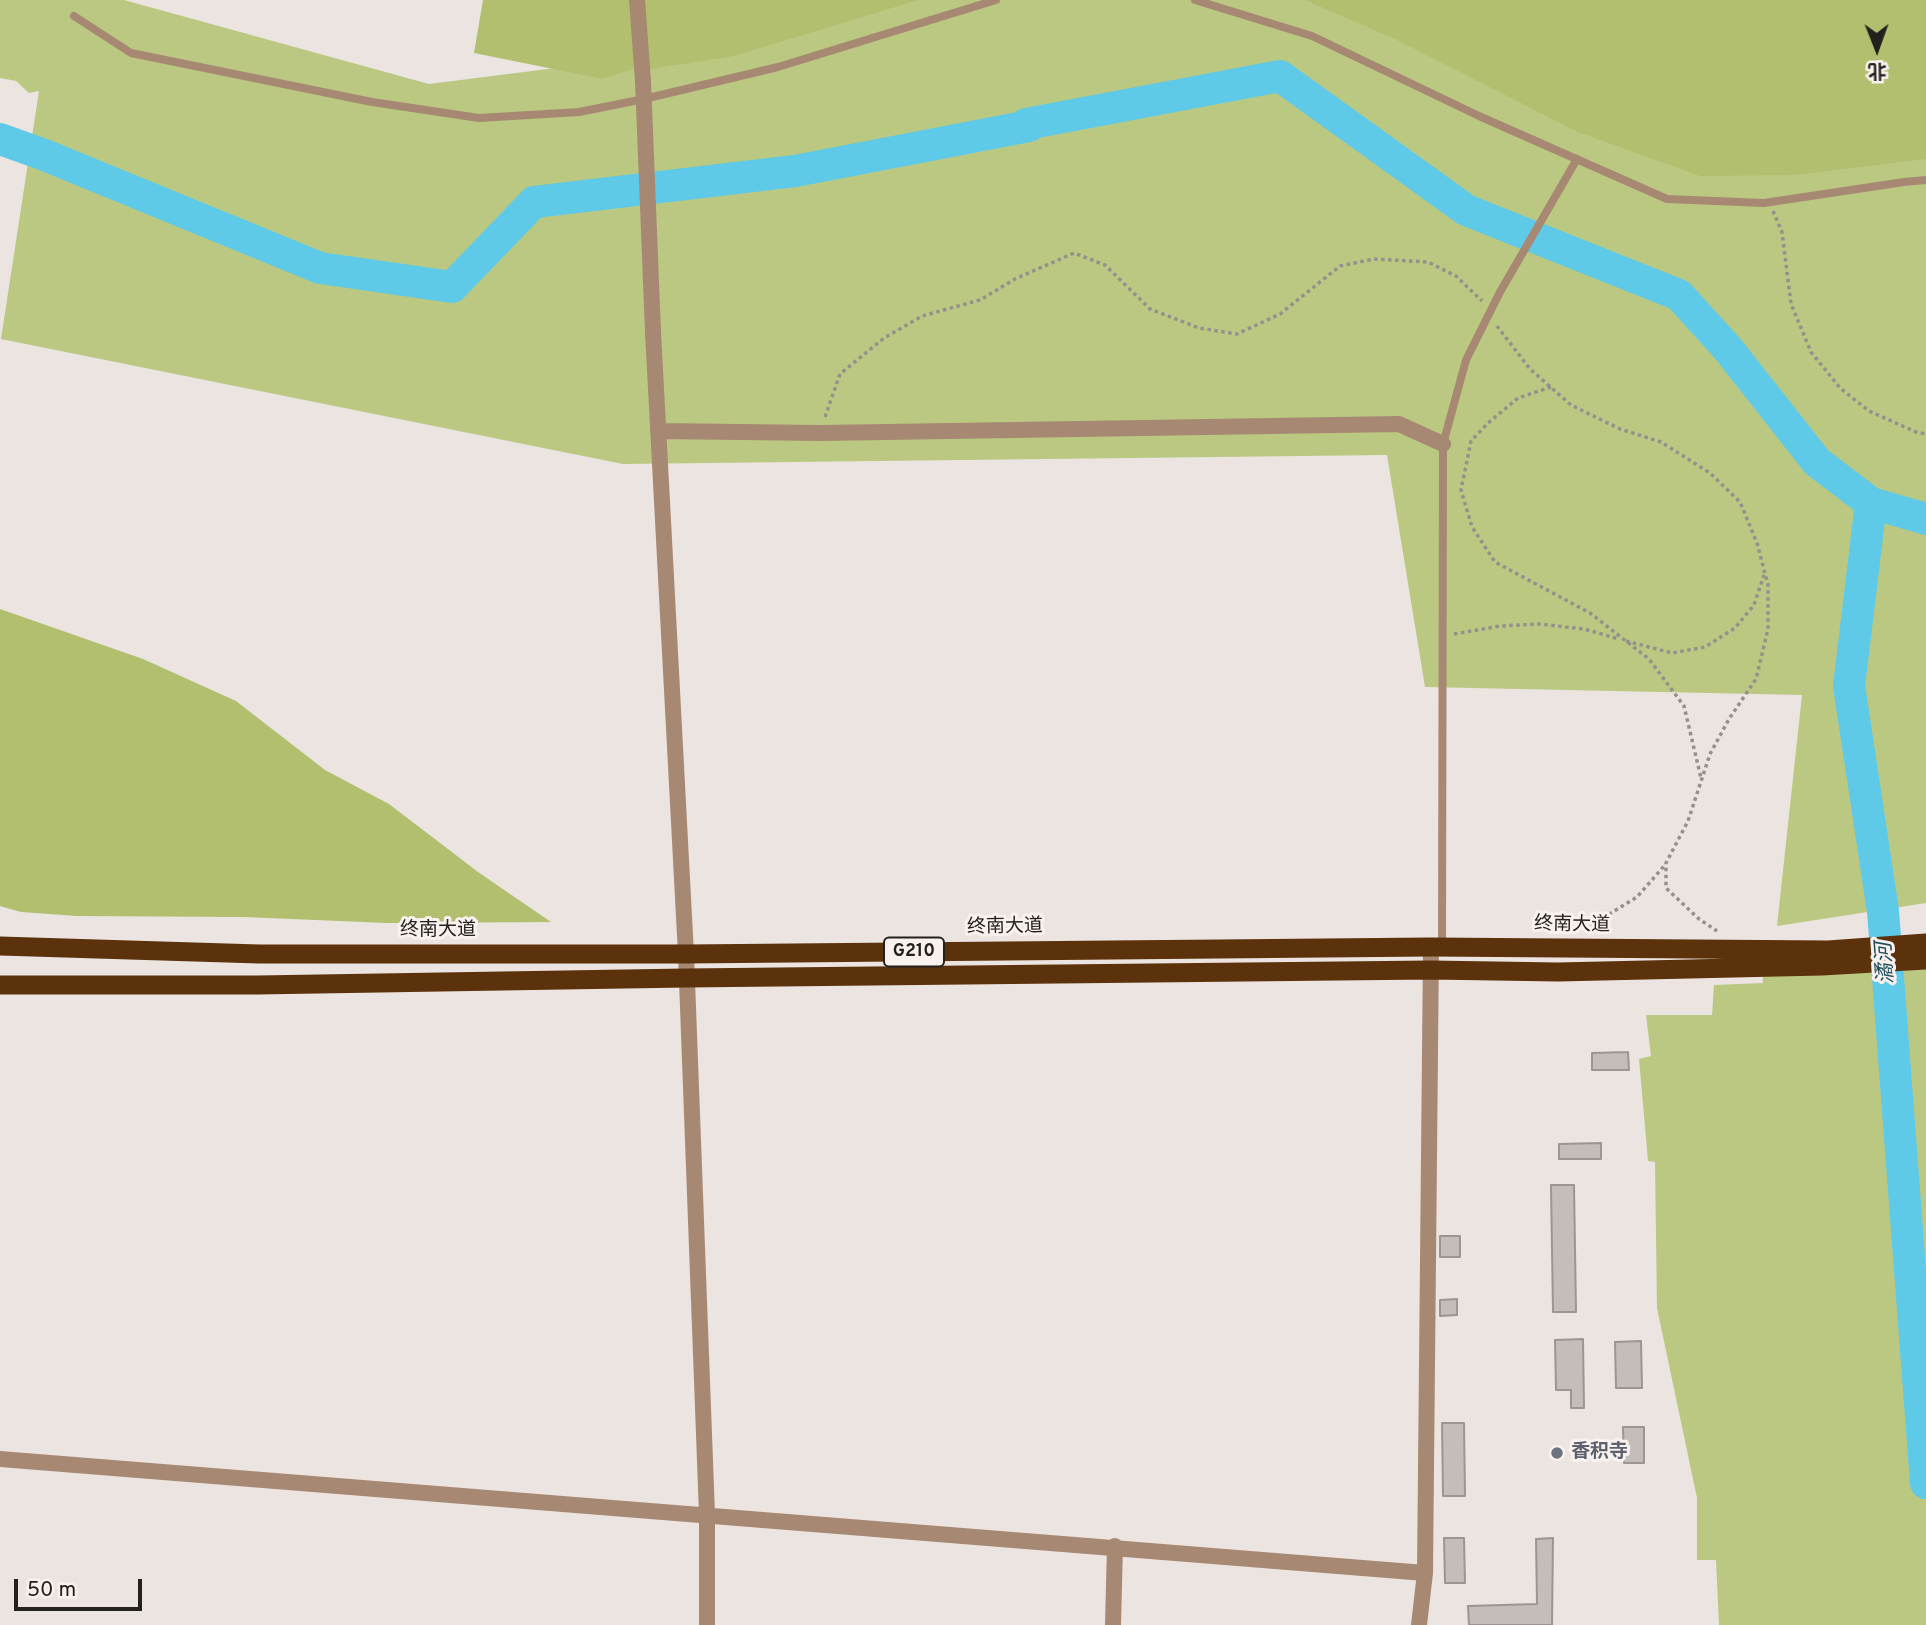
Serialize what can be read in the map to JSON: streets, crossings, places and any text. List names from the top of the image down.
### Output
{
  "streets": {
    "highway": ["终南大道", "G210"]
  },
  "water": ["潏河"],
  "places": ["香积寺"],
  "scale_bar": "50 m",
  "north": "bottom"
}
